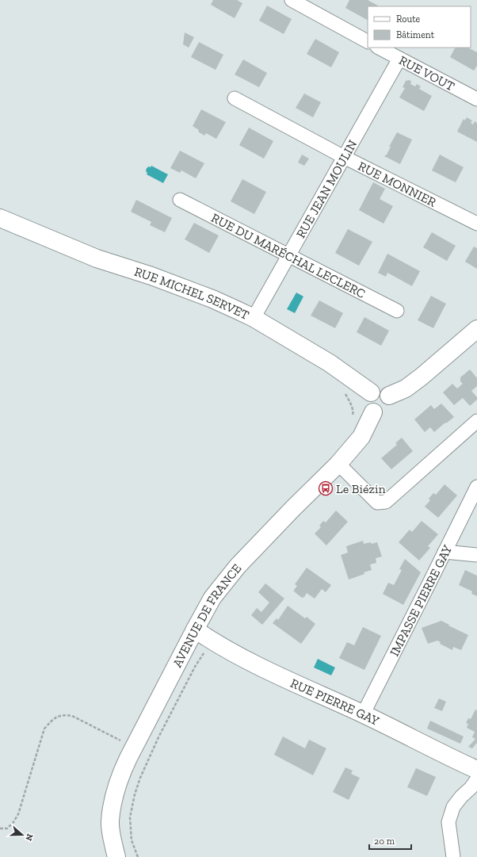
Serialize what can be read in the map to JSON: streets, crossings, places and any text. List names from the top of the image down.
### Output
{
  "streets": {
    "street": [
      "RUE VOUT",
      "RUE MONNIER",
      "RUE JEAN MOULIN",
      "RUE DU MARÉCHAL LECLERC",
      "RUE MICHEL SERVET",
      "IMPASSE PIERRE GAY",
      "AVENUE DE FRANCE",
      "RUE PIERRE GAY"
    ]
  },
  "crossings": [
    ["RUE VOUT", "RUE JEAN MOULIN"],
    ["RUE MONNIER", "RUE JEAN MOULIN"],
    ["RUE JEAN MOULIN", "RUE DU MARÉCHAL LECLERC"],
    ["RUE JEAN MOULIN", "RUE MICHEL SERVET"],
    ["RUE MICHEL SERVET", "AVENUE DE FRANCE"],
    ["IMPASSE PIERRE GAY", "RUE PIERRE GAY"],
    ["AVENUE DE FRANCE", "RUE PIERRE GAY"]
  ],
  "places": {
    "bus stop": ["Le Biézin"]
  },
  "legend": ["Route", "Bâtiment"],
  "scale_bar": "20 m",
  "north": "right"
}
